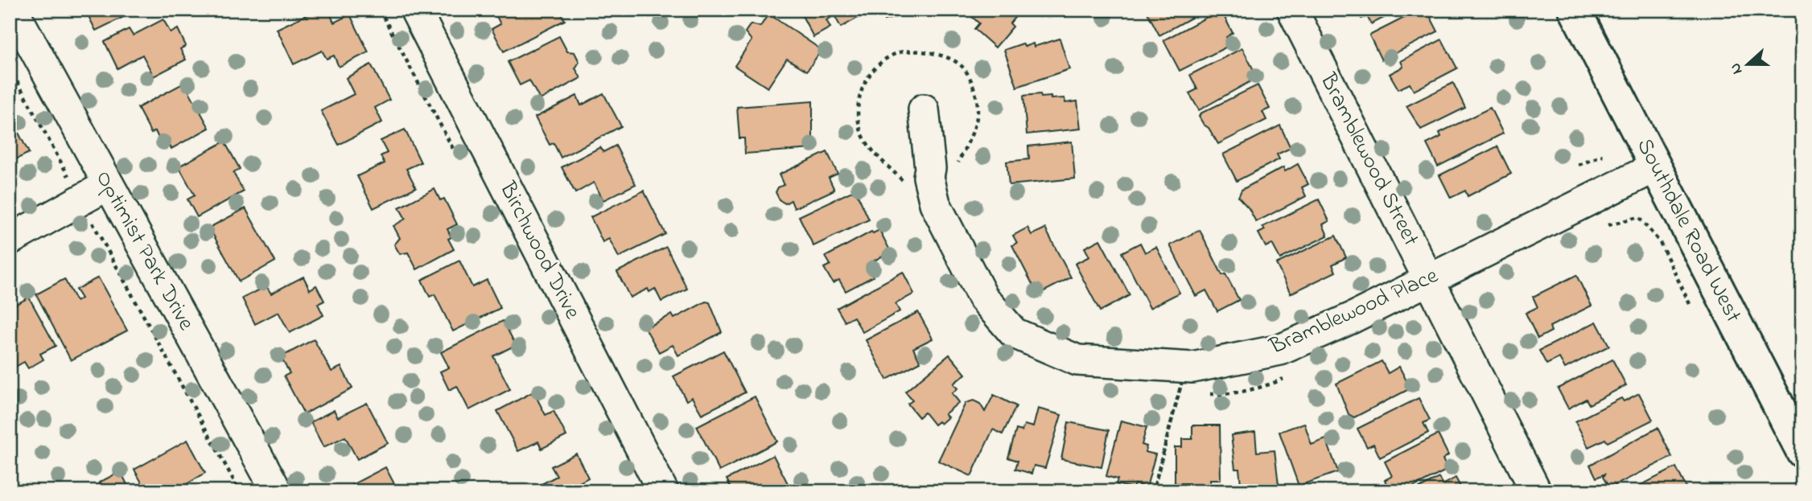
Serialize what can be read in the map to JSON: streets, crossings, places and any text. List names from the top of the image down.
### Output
{
  "streets": {
    "main road": ["Southdale Road West"],
    "street": [
      "Bramblewood Street",
      "Optimist Park Drive",
      "Birchwood Drive",
      "Bramblewood Place"
    ]
  },
  "crossings": [
    ["Bramblewood Street", "Bramblewood Place"],
    ["Southdale Road West", "Bramblewood Place"]
  ],
  "north": "left"
}
